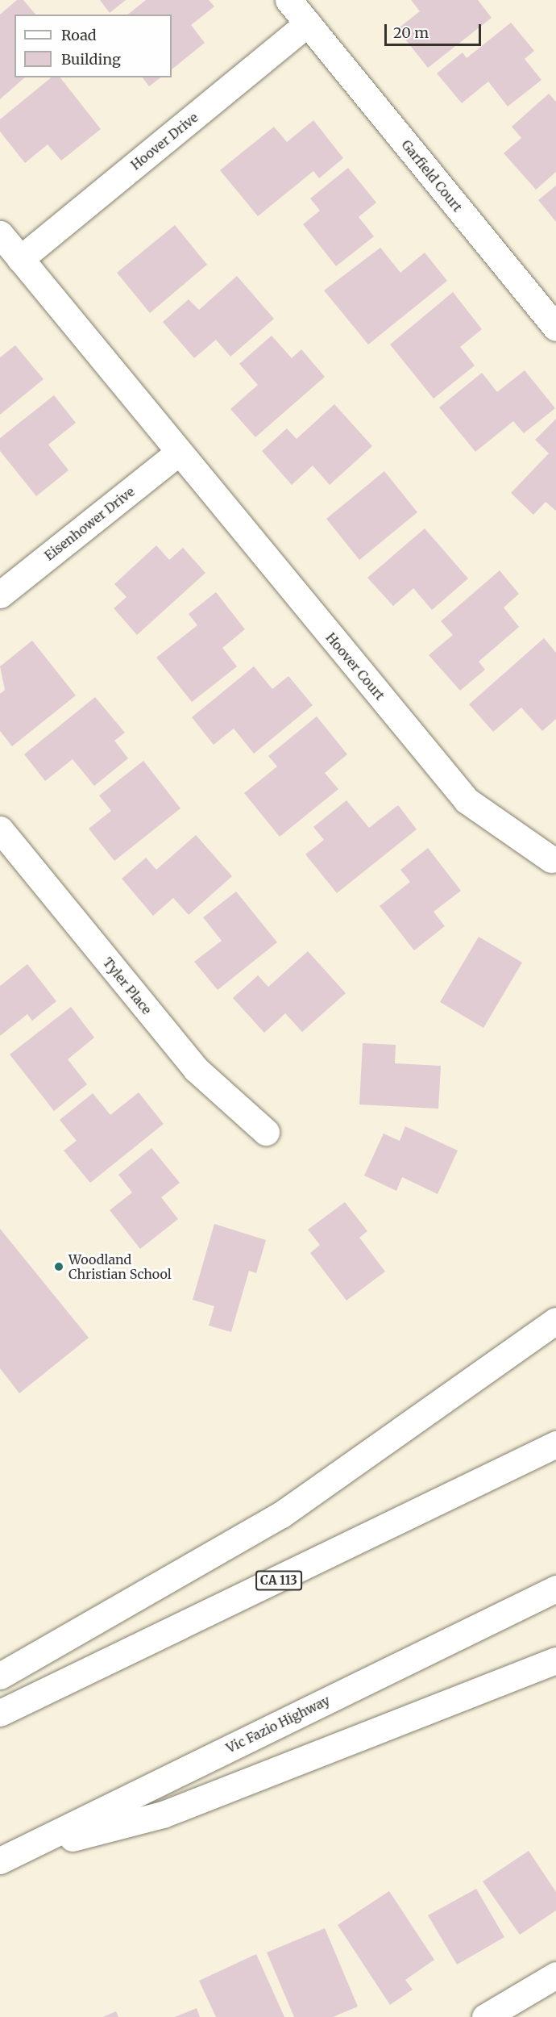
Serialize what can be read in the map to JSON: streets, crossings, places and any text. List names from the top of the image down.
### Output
{
  "streets": {
    "main road": [
      "Hoover Drive",
      "Garfield Court",
      "Eisenhower Drive",
      "Hoover Court",
      "Tyler Place",
      "CA 113",
      "Vic Fazio Highway"
    ]
  },
  "crossings": [
    ["Hoover Drive", "Garfield Court"],
    ["Eisenhower Drive", "Hoover Court"]
  ],
  "places": ["Woodland Christian School"],
  "legend": ["Road", "Building"],
  "scale_bar": "20 m"
}
